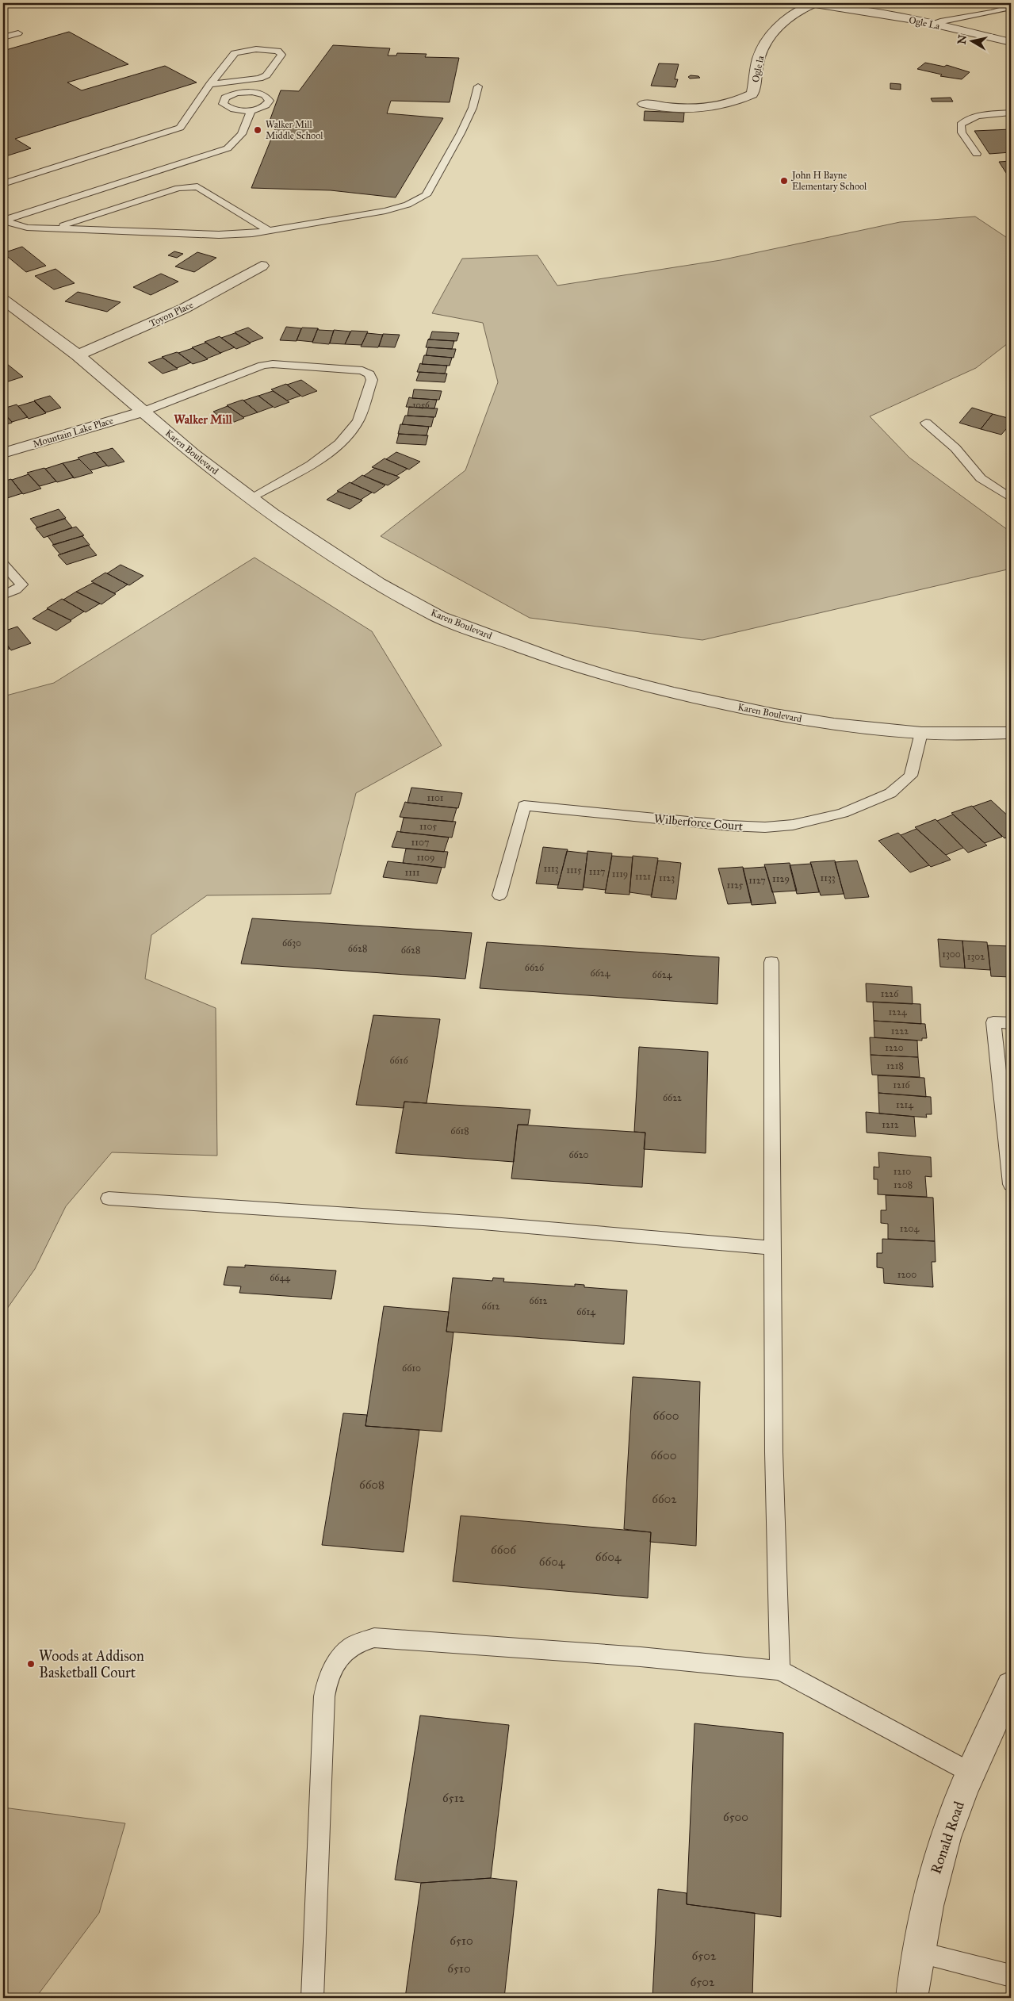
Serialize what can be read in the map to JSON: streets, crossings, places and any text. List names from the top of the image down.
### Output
{
  "streets": {
    "street": [
      "Ogle La",
      "Ogle la",
      "Toyon Place",
      "Mountain Lake Place",
      "Karen Boulevard",
      "Ronald Road"
    ],
    "lane": ["Wilberforce Court"]
  },
  "crossings": [
    ["Ogle La", "Ogle la"],
    ["Toyon Place", "Karen Boulevard"],
    ["Mountain Lake Place", "Karen Boulevard"],
    ["Karen Boulevard", "Wilberforce Court"]
  ],
  "districts": ["Walker Mill"],
  "places": ["Walker Mill Middle School", "John H Bayne Elementary School", "Woods at Addison Basketball Court"],
  "house_numbers": [
    "1056",
    "1101",
    "1105",
    "1107",
    "1109",
    "1113",
    "1115",
    "1117",
    "1111",
    "1119",
    "1121",
    "1123",
    "1133",
    "1129",
    "1127",
    "1125",
    "6630",
    "6628",
    "6628",
    "1300",
    "1302",
    "6626",
    "6624",
    "6624",
    "1226",
    "1224",
    "1222",
    "1220",
    "6616",
    "1218",
    "1216",
    "6622",
    "1214",
    "1212",
    "6618",
    "6620",
    "1210",
    "1208",
    "1204",
    "1200",
    "6644",
    "6612",
    "6612",
    "6614",
    "6610",
    "6600",
    "6600",
    "6608",
    "6602",
    "6606",
    "6604",
    "6604",
    "6512",
    "6500",
    "6510",
    "6502",
    "6510",
    "6502"
  ],
  "north": "left"
}
